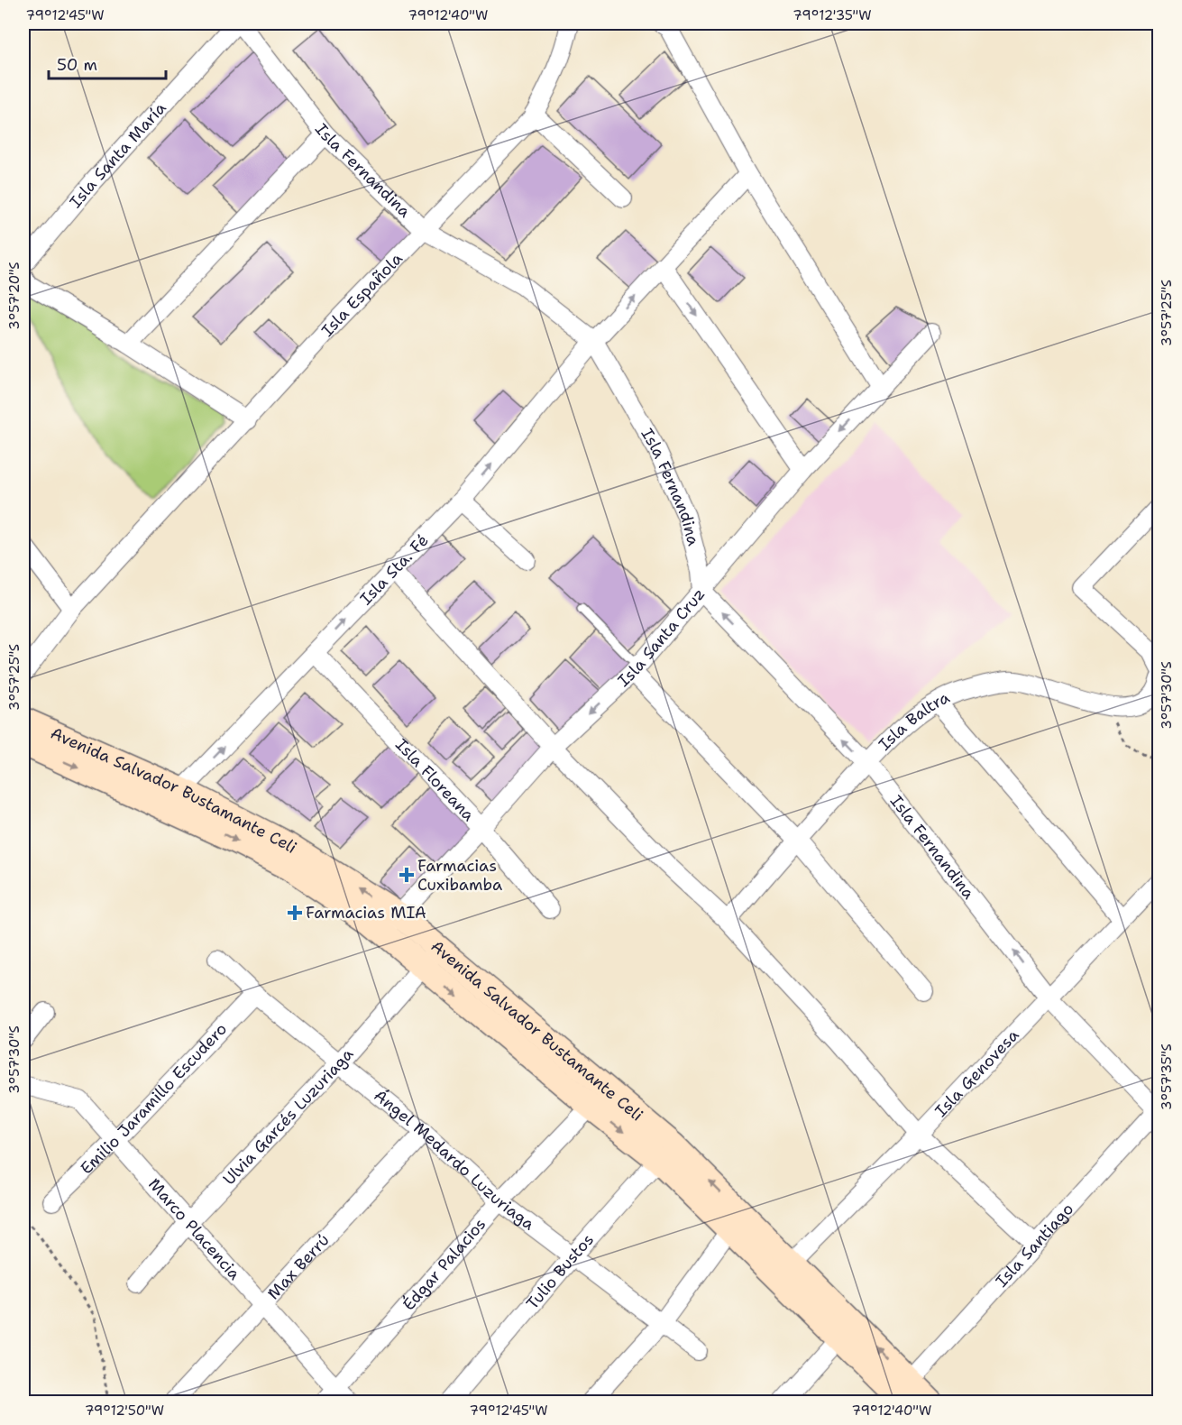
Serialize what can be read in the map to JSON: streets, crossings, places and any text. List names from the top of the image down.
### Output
{
  "streets": {
    "main road": ["Avenida Salvador Bustamante Celi"],
    "street": [
      "Isla Santa María",
      "Isla Fernandina",
      "Isla Española",
      "Isla Sta. Fé",
      "Isla Santa Cruz",
      "Isla Baltra",
      "Isla Floreana",
      "Isla Genovesa",
      "Emilio Jaramillo Escudero",
      "Ulvia Garcés Luzuriaga",
      "Ángel Medardo Luzuriaga",
      "Marco Placencia",
      "Isla Santiago",
      "Édgar Palacios",
      "Max Berrú",
      "Tulio Bustos"
    ]
  },
  "crossings": [
    ["Isla Santa María", "Isla Fernandina"],
    ["Isla Fernandina", "Isla Española"],
    ["Isla Fernandina", "Isla Sta. Fé"],
    ["Isla Fernandina", "Isla Santa Cruz"],
    ["Isla Fernandina", "Isla Baltra"],
    ["Isla Fernandina", "Isla Genovesa"],
    ["Isla Fernandina", "Isla Santiago"],
    ["Isla Sta. Fé", "Isla Floreana"],
    ["Isla Sta. Fé", "Avenida Salvador Bustamante Celi"],
    ["Isla Santa Cruz", "Isla Floreana"],
    ["Isla Santa Cruz", "Avenida Salvador Bustamante Celi"],
    ["Avenida Salvador Bustamante Celi", "Isla Genovesa"],
    ["Avenida Salvador Bustamante Celi", "Ulvia Garcés Luzuriaga"],
    ["Avenida Salvador Bustamante Celi", "Isla Santiago"],
    ["Avenida Salvador Bustamante Celi", "Édgar Palacios"],
    ["Avenida Salvador Bustamante Celi", "Tulio Bustos"],
    ["Emilio Jaramillo Escudero", "Ángel Medardo Luzuriaga"],
    ["Emilio Jaramillo Escudero", "Marco Placencia"],
    ["Ulvia Garcés Luzuriaga", "Ángel Medardo Luzuriaga"],
    ["Ulvia Garcés Luzuriaga", "Marco Placencia"],
    ["Ángel Medardo Luzuriaga", "Édgar Palacios"],
    ["Ángel Medardo Luzuriaga", "Max Berrú"],
    ["Ángel Medardo Luzuriaga", "Tulio Bustos"],
    ["Marco Placencia", "Édgar Palacios"],
    ["Marco Placencia", "Max Berrú"]
  ],
  "one_way": ["Isla Sta. Fé"],
  "places": {
    "health": ["Farmacias Cuxibamba", "Farmacias MIA"]
  },
  "scale_bar": "50 m",
  "coordinates": [
    "79°12'45\"W",
    "79°12'40\"W",
    "79°12'35\"W",
    "3°57'20\"S",
    "3°57'25\"S",
    "3°57'30\"S",
    "3°57'35\"S",
    "79°12'50\"W"
  ]
}
